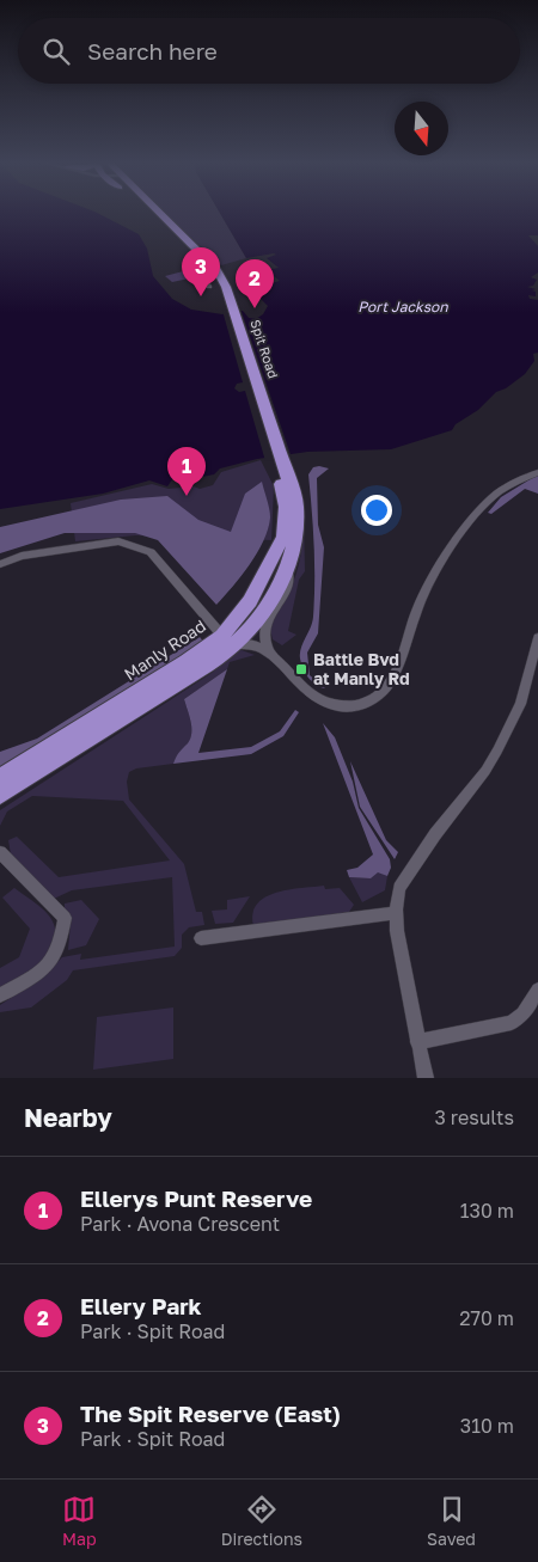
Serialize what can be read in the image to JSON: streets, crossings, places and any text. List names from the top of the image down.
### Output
{
  "streets": {
    "highway": ["Spit Road", "Manly Road"]
  },
  "crossings": [
    ["Spit Road", "Manly Road"]
  ],
  "water": ["Port Jackson"],
  "places": {
    "transit": ["Battle Bvd at Manly Rd"]
  },
  "north": "bottom",
  "page": {
    "search": "Search here",
    "pins": ["3", "2", "1"],
    "heading": ["Nearby", "3 results"],
    "list": [
      {
        "mark": "1",
        "name": "Ellerys Punt Reserve",
        "note": "Park · Avona Crescent",
        "value": "130 m"
      },
      {
        "mark": "2",
        "name": "Ellery Park",
        "note": "Park · Spit Road",
        "value": "270 m"
      },
      {
        "mark": "3",
        "name": "The Spit Reserve (East)",
        "note": "Park · Spit Road",
        "value": "310 m"
      }
    ],
    "nav": ["Map", "Directions", "Saved"]
  }
}
